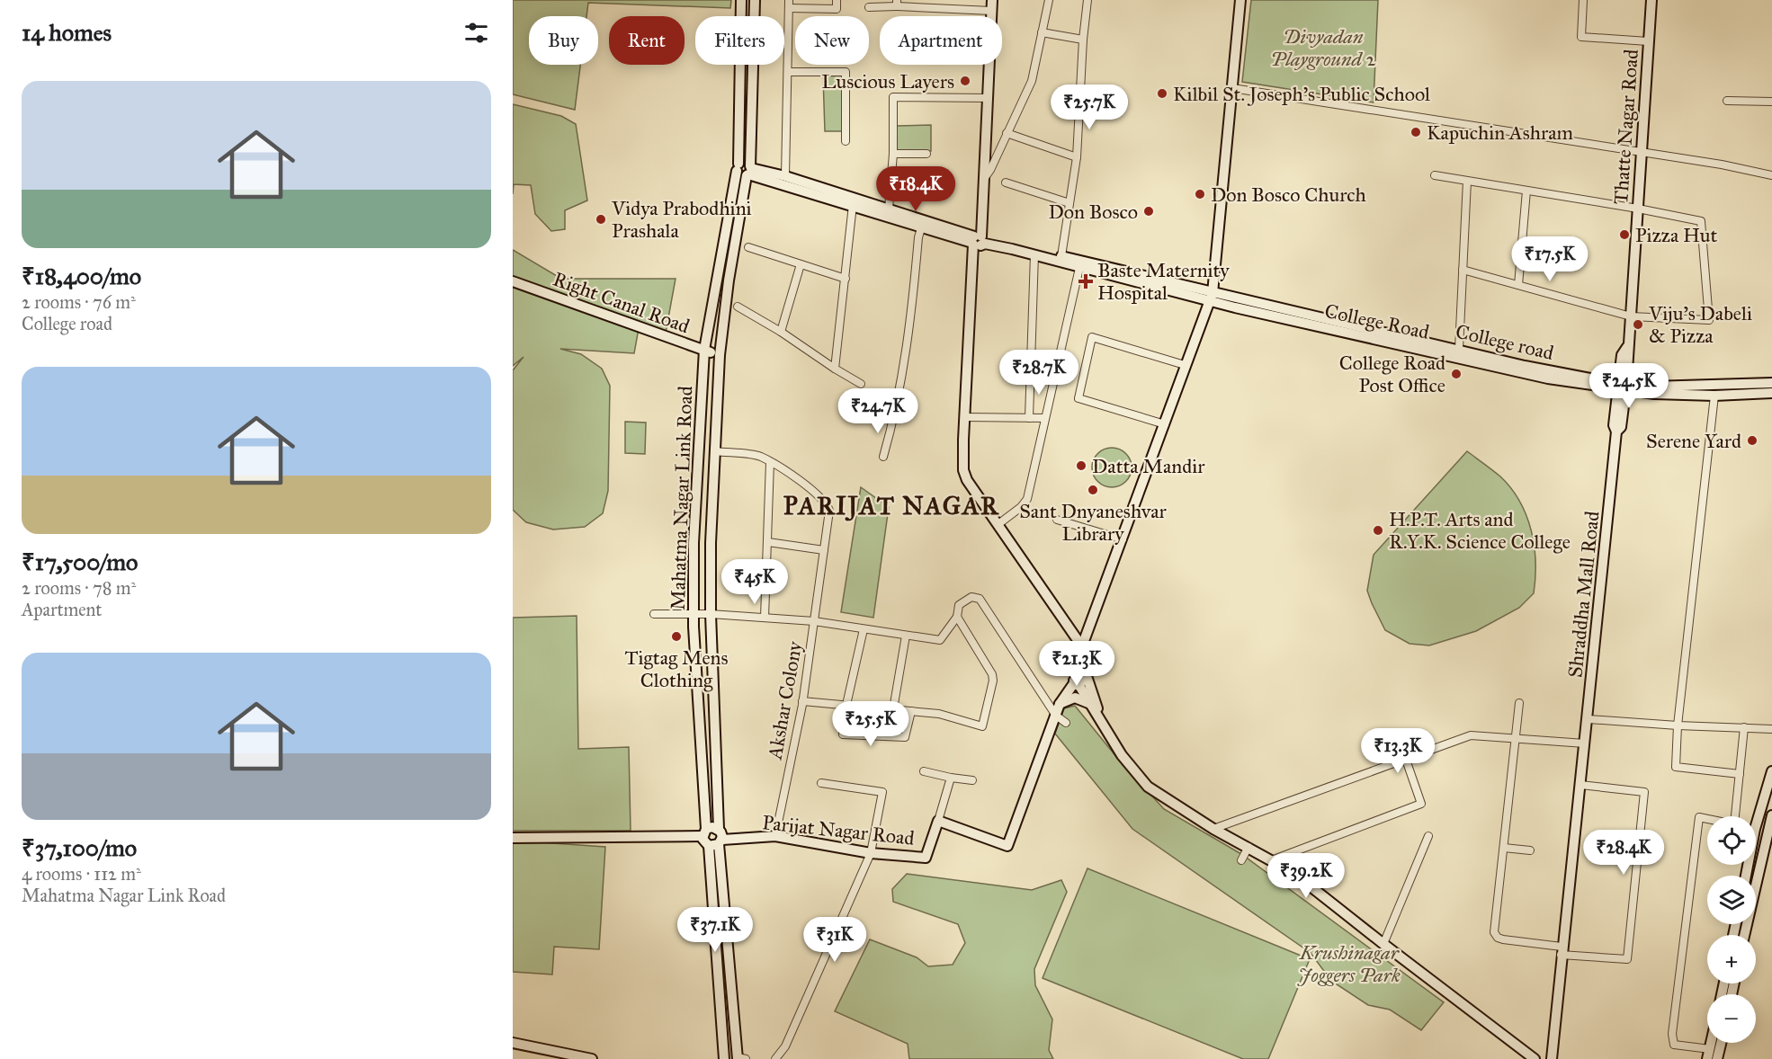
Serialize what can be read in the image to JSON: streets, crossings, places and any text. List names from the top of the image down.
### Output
{
  "streets": {
    "street": [
      "Thatte Nagar Road",
      "Right Canal Road",
      "College Road",
      "College road",
      "Mahatma Nagar Link Road",
      "Shraddha Mall Road",
      "Akshar Colony",
      "Parijat Nagar Road"
    ]
  },
  "crossings": [
    ["Thatte Nagar Road", "College Road"],
    ["Thatte Nagar Road", "College road"],
    ["Thatte Nagar Road", "Shraddha Mall Road"],
    ["Right Canal Road", "Mahatma Nagar Link Road"],
    ["College Road", "College road"],
    ["College Road", "Mahatma Nagar Link Road"],
    ["College Road", "Shraddha Mall Road"],
    ["College road", "Mahatma Nagar Link Road"],
    ["College road", "Shraddha Mall Road"],
    ["Mahatma Nagar Link Road", "Akshar Colony"],
    ["Mahatma Nagar Link Road", "Parijat Nagar Road"],
    ["Akshar Colony", "Parijat Nagar Road"]
  ],
  "districts": ["PARIJAT NAGAR"],
  "parks": ["Divyadan Playground 2", "Krushinagar Joggers Park"],
  "places": {
    "other": [
      "Luscious Layers",
      "Kilbil St. Joseph's Public School",
      "Kapuchin Ashram",
      "Don Bosco Church",
      "Don Bosco",
      "Vidya Prabodhini Prashala",
      "Pizza Hut",
      "Viju's Dabeli & Pizza",
      "College Road Post Office",
      "Serene Yard",
      "Datta Mandir",
      "Sant Dnyaneshvar Library",
      "H.P.T. Arts and R.Y.K. Science College",
      "Tigtag Mens Clothing"
    ],
    "health": ["Baste Maternity Hospital"]
  },
  "page": {
    "heading": "14 homes",
    "chip": [
      "Buy",
      "Rent",
      "Filters",
      "New",
      "Apartment"
    ],
    "list": [
      {
        "name": "₹18,400/mo",
        "note": "2 rooms · 76 m² · College road"
      },
      {
        "name": "₹17,500/mo",
        "note": "2 rooms · 78 m² · Apartment"
      },
      {
        "name": "₹37,100/mo",
        "note": "4 rooms · 112 m² · Mahatma Nagar Link Road"
      }
    ],
    "price": [
      "₹25.7K",
      "₹18.4K",
      "₹17.5K",
      "₹28.7K",
      "₹24.5K",
      "₹24.7K",
      "₹45K",
      "₹21.3K",
      "₹25.5K",
      "₹13.3K",
      "₹28.4K",
      "₹39.2K",
      "₹37.1K",
      "₹31K"
    ],
    "map_buttons": ["+", "−"]
  }
}
